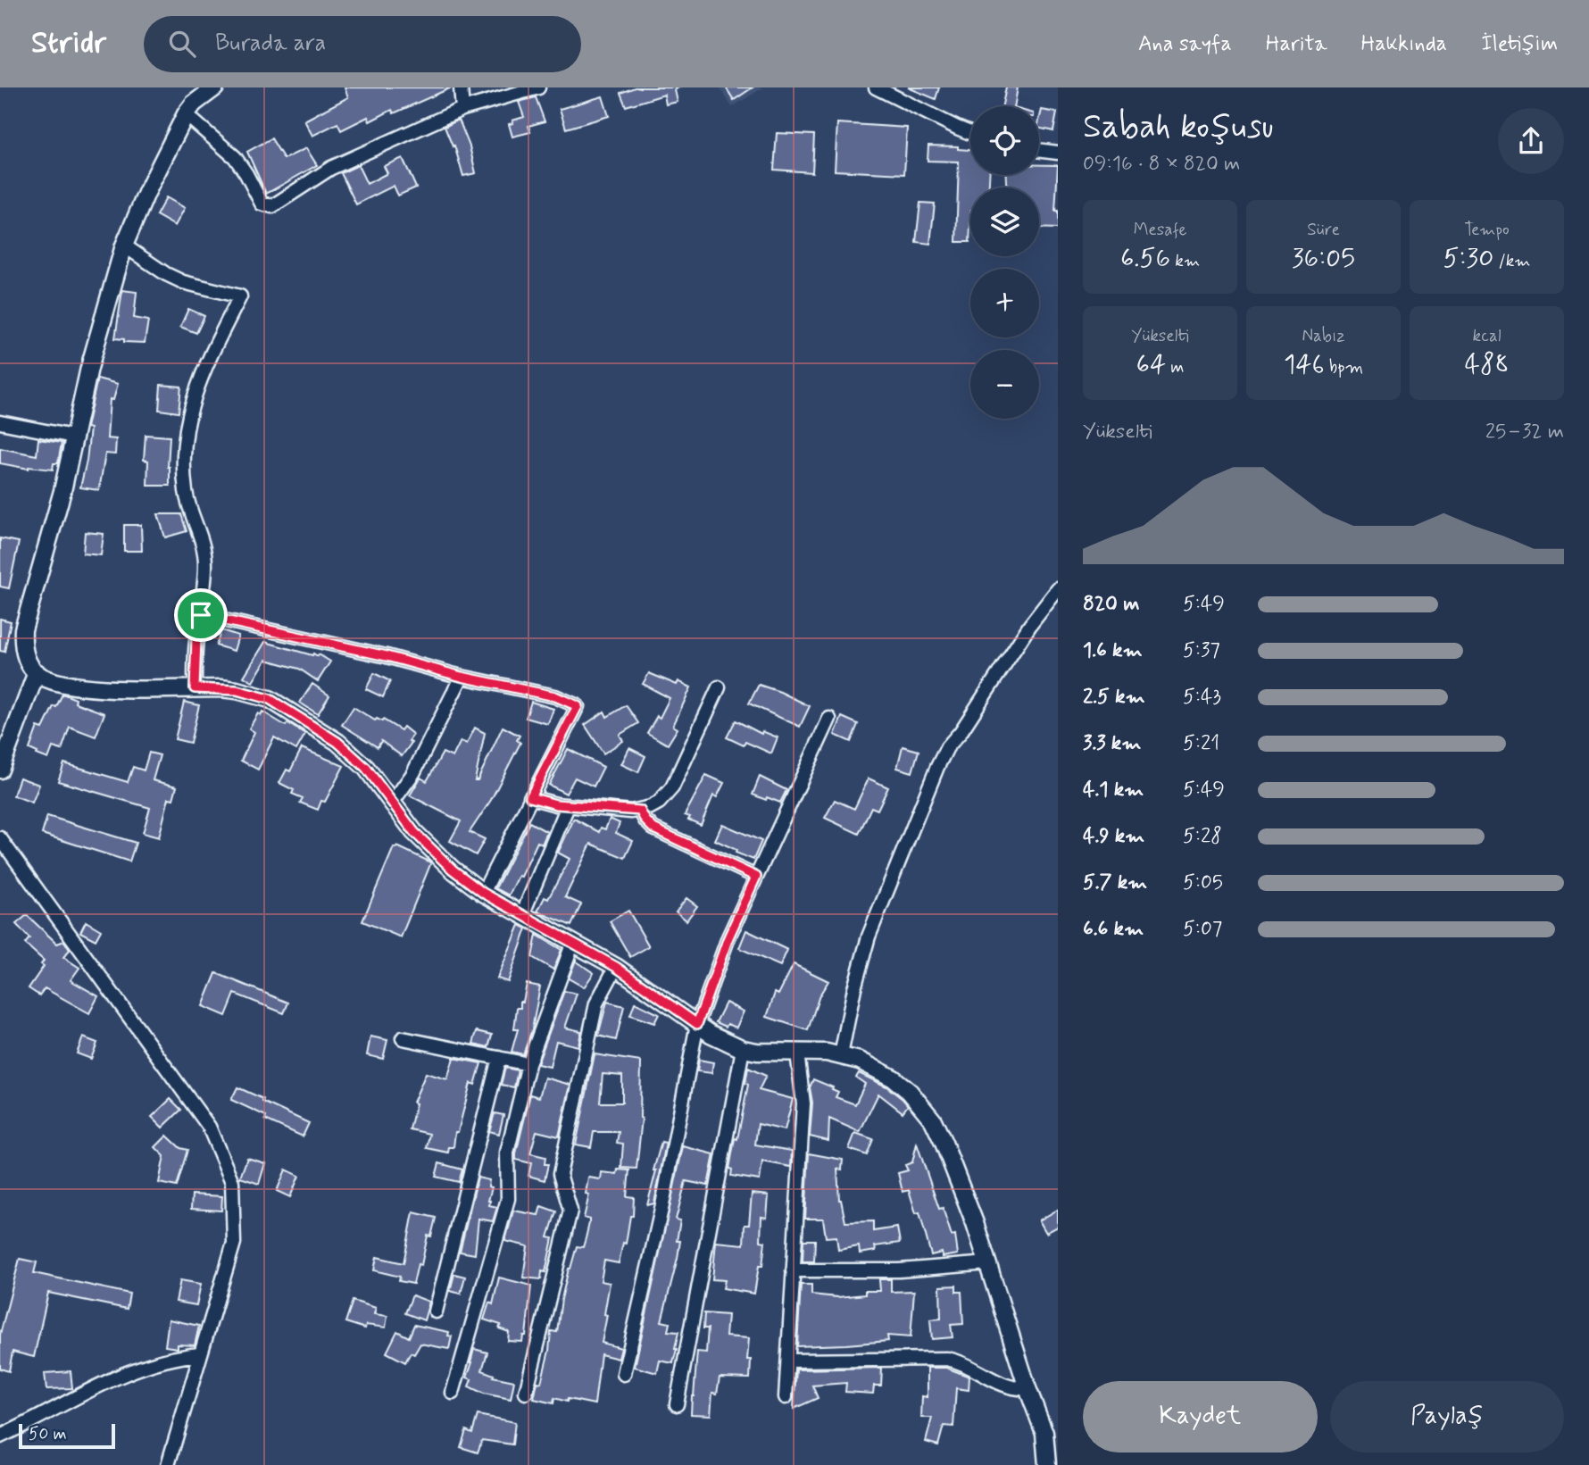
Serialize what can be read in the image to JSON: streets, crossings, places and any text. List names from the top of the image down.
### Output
{
  "scale_bar": "50 m",
  "page": {
    "header": "Stridr",
    "search": "Burada ara",
    "nav": [
      "Ana sayfa",
      "Harita",
      "Hakkında",
      "İletişim"
    ],
    "heading": ["Sabah koşusu", "09:16 · 8 × 820 m"],
    "map_buttons": ["+", "−"],
    "stats": [
      ["Mesafe", "6.56 km"],
      ["Süre", "36:05"],
      ["Tempo", "5:30 /km"],
      ["Yükselti", "64 m"],
      ["Nabız", "146 bpm"],
      ["kcal", "488"]
    ],
    "chart": ["Yükselti", "25–32 m"],
    "list": [
      {
        "name": "820 m",
        "note": "5:49"
      },
      {
        "name": "1.6 km",
        "note": "5:37"
      },
      {
        "name": "2.5 km",
        "note": "5:43"
      },
      {
        "name": "3.3 km",
        "note": "5:21"
      },
      {
        "name": "4.1 km",
        "note": "5:49"
      },
      {
        "name": "4.9 km",
        "note": "5:28"
      },
      {
        "name": "5.7 km",
        "note": "5:05"
      },
      {
        "name": "6.6 km",
        "note": "5:07"
      }
    ],
    "buttons": ["Kaydet", "Paylaş"],
    "scale": "50 m"
  }
}
